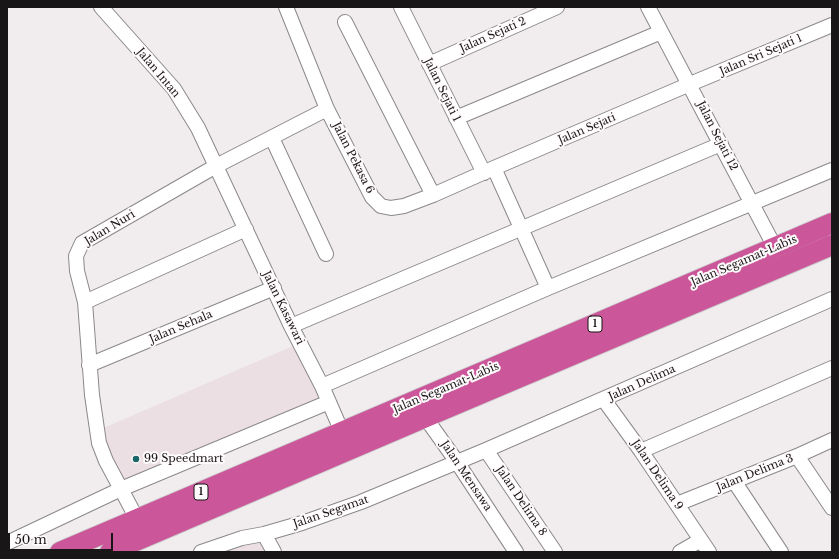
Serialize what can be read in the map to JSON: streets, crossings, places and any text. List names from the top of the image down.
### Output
{
  "streets": {
    "highway": ["Jalan Segamat-Labis", "1"],
    "street": [
      "Jalan Sejati 2",
      "Jalan Sri Sejati 1",
      "Jalan Intan",
      "Jalan Sejati 1",
      "Jalan Sejati",
      "Jalan Sejati 12",
      "Jalan Pekasa 6",
      "Jalan Nuri",
      "Jalan Kasawari",
      "Jalan Sehala",
      "Jalan Delima",
      "Jalan Delima 3",
      "Jalan Delima 9",
      "Jalan Mensawa",
      "Jalan Delima 8",
      "Jalan Segamat"
    ]
  },
  "crossings": [
    ["Jalan Sejati 2", "Jalan Sejati 1"],
    ["Jalan Sri Sejati 1", "Jalan Sejati"],
    ["Jalan Sri Sejati 1", "Jalan Sejati 12"],
    ["Jalan Intan", "Jalan Nuri"],
    ["Jalan Intan", "Jalan Kasawari"],
    ["Jalan Sejati 1", "Jalan Sejati"],
    ["Jalan Sejati 1", "Jalan Pekasa 6"],
    ["Jalan Sejati", "Jalan Sejati 12"],
    ["Jalan Sejati", "Jalan Pekasa 6"],
    ["Jalan Sejati 12", "Jalan Segamat-Labis"],
    ["Jalan Pekasa 6", "Jalan Nuri"],
    ["Jalan Nuri", "Jalan Segamat-Labis"],
    ["Jalan Nuri", "Jalan Kasawari"],
    ["Jalan Nuri", "Jalan Sehala"],
    ["Jalan Segamat-Labis", "Jalan Kasawari"],
    ["Jalan Segamat-Labis", "Jalan Mensawa"],
    ["Jalan Kasawari", "Jalan Sehala"],
    ["Jalan Delima", "Jalan Delima 9"],
    ["Jalan Delima", "Jalan Mensawa"],
    ["Jalan Delima", "Jalan Delima 8"],
    ["Jalan Delima", "Jalan Segamat"],
    ["Jalan Delima 3", "Jalan Delima 9"],
    ["Jalan Mensawa", "Jalan Segamat"]
  ],
  "places": ["99 Speedmart"],
  "scale_bar": "50 m"
}
